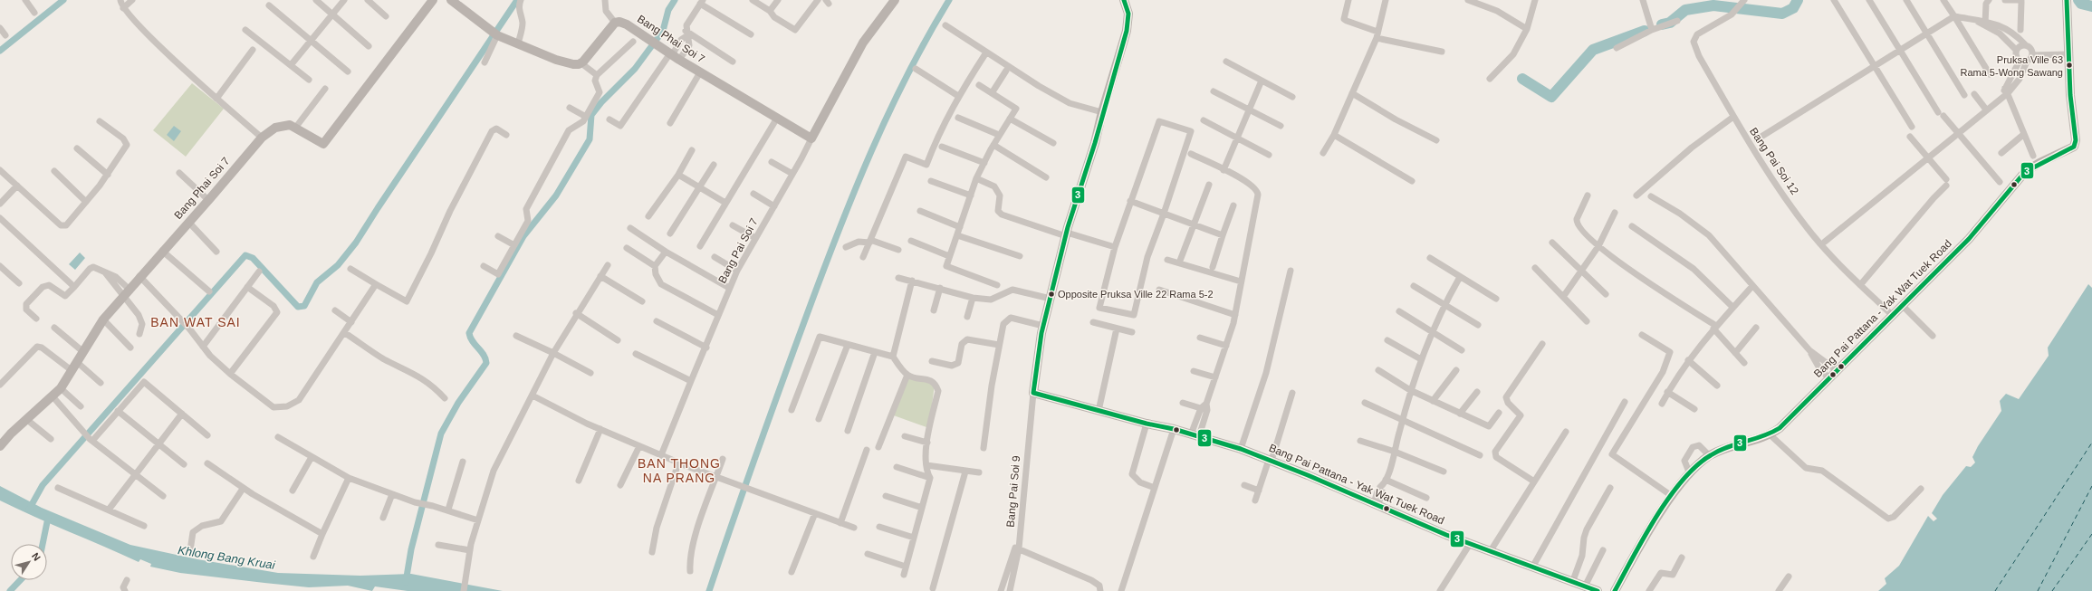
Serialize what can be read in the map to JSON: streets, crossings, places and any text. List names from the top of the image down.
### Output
{
  "streets": {
    "street": [
      "Bang Phai Soi 7",
      "Bang Pai Soi 12",
      "Bang Pai Soi 7",
      "Bang Pai Pattana - Yak Wat Tuek Road",
      "Bang Pai Soi 9"
    ]
  },
  "crossings": [
    ["Bang Phai Soi 7", "Bang Pai Soi 7"],
    ["Bang Pai Soi 12", "Bang Pai Pattana - Yak Wat Tuek Road"],
    ["Bang Pai Pattana - Yak Wat Tuek Road", "Bang Pai Soi 9"]
  ],
  "districts": ["BAN WAT SAI", "BAN THONG NA PRANG"],
  "water": ["Khlong Bang Kruai"],
  "places": ["Pruksa Ville 63 Rama 5-Wong Sawang", "Opposite Pruksa Ville 22 Rama 5-2"],
  "lines": ["transit line 3"],
  "north": "top right"
}
